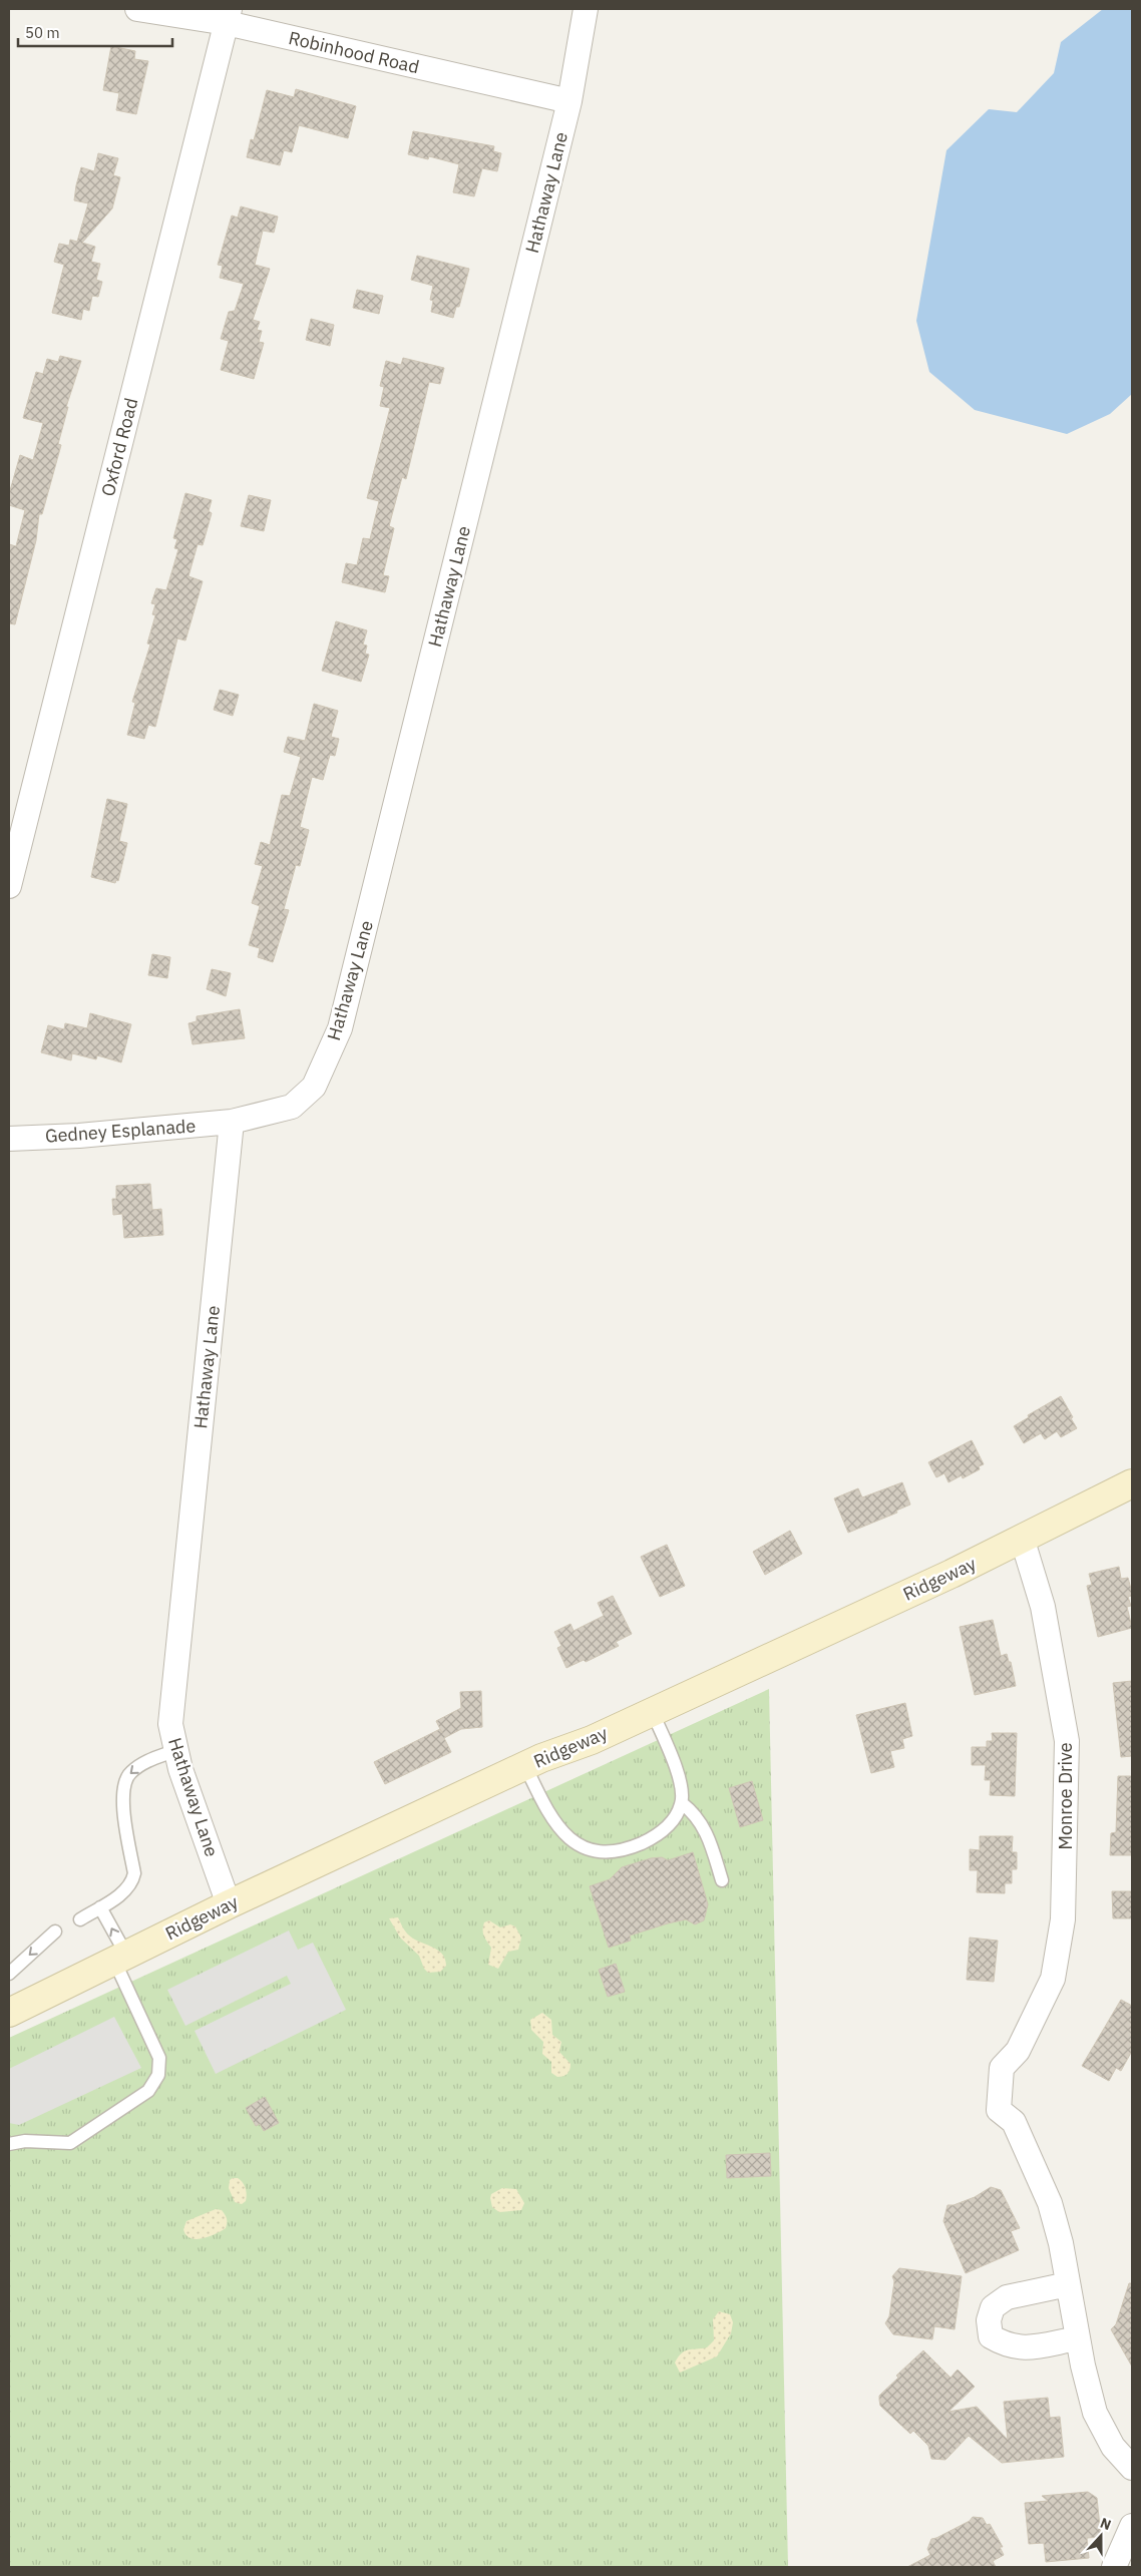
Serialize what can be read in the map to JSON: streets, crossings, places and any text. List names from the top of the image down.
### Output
{
  "streets": {
    "street": [
      "Robinhood Road",
      "Hathaway Lane",
      "Oxford Road",
      "Gedney Esplanade",
      "Ridgeway",
      "Monroe Drive"
    ]
  },
  "crossings": [
    ["Robinhood Road", "Hathaway Lane"],
    ["Robinhood Road", "Oxford Road"],
    ["Hathaway Lane", "Gedney Esplanade"],
    ["Hathaway Lane", "Ridgeway"],
    ["Ridgeway", "Monroe Drive"]
  ],
  "scale_bar": "50 m",
  "north": "top"
}
